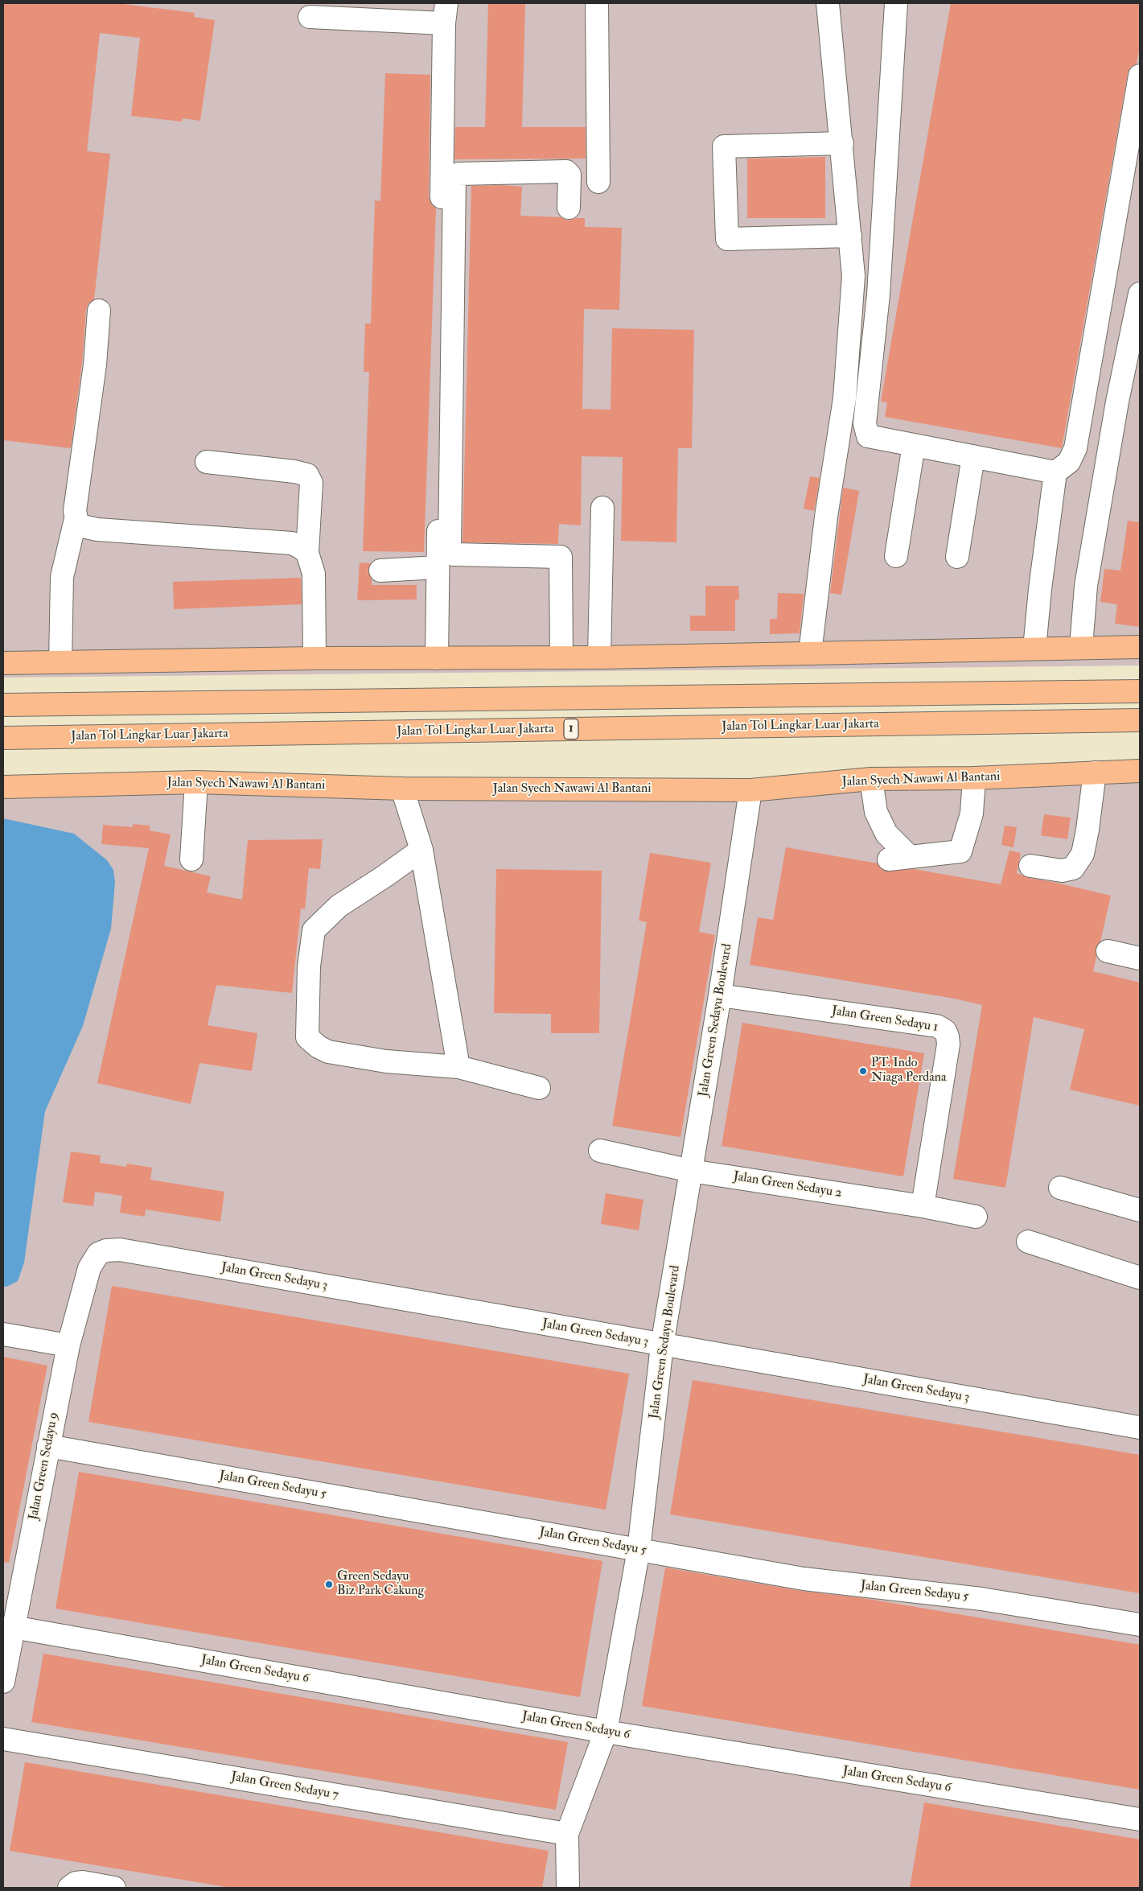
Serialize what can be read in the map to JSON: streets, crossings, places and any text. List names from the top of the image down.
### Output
{
  "streets": {
    "highway": ["Jalan Tol Lingkar Luar Jakarta", "1", "Jalan Syech Nawawi Al Bantani"],
    "street": [
      "Jalan Green Sedayu 1",
      "Jalan Green Sedayu Boulevard",
      "Jalan Green Sedayu 2",
      "Jalan Green Sedayu 3",
      "Jalan Green Sedayu 9",
      "Jalan Green Sedayu 5",
      "Jalan Green Sedayu 6",
      "Jalan Green Sedayu 7"
    ]
  },
  "crossings": [
    ["Jalan Syech Nawawi Al Bantani", "Jalan Green Sedayu Boulevard"],
    ["Jalan Green Sedayu 1", "Jalan Green Sedayu Boulevard"],
    ["Jalan Green Sedayu 1", "Jalan Green Sedayu 2"],
    ["Jalan Green Sedayu Boulevard", "Jalan Green Sedayu 2"],
    ["Jalan Green Sedayu Boulevard", "Jalan Green Sedayu 3"],
    ["Jalan Green Sedayu Boulevard", "Jalan Green Sedayu 5"],
    ["Jalan Green Sedayu Boulevard", "Jalan Green Sedayu 6"],
    ["Jalan Green Sedayu Boulevard", "Jalan Green Sedayu 7"],
    ["Jalan Green Sedayu 3", "Jalan Green Sedayu 9"],
    ["Jalan Green Sedayu 9", "Jalan Green Sedayu 5"],
    ["Jalan Green Sedayu 9", "Jalan Green Sedayu 6"]
  ],
  "places": ["PT. Indo Niaga Perdana", "Green Sedayu Biz Park Cakung"]
}
